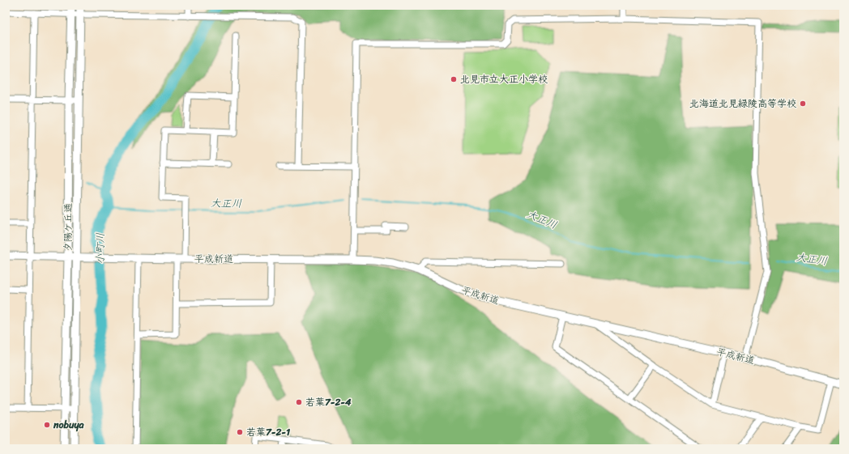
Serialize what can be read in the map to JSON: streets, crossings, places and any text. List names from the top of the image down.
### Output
{
  "streets": {
    "street": ["夕陽ケ丘通", "平成新道"]
  },
  "crossings": [
    ["夕陽ケ丘通", "平成新道"]
  ],
  "water": ["大正川", "小町川"],
  "places": [
    "北見市立大正小学校",
    "北海道北見緑陵高等学校",
    "若葉7-2-4",
    "nobuya",
    "若葉7-2-1"
  ]
}
